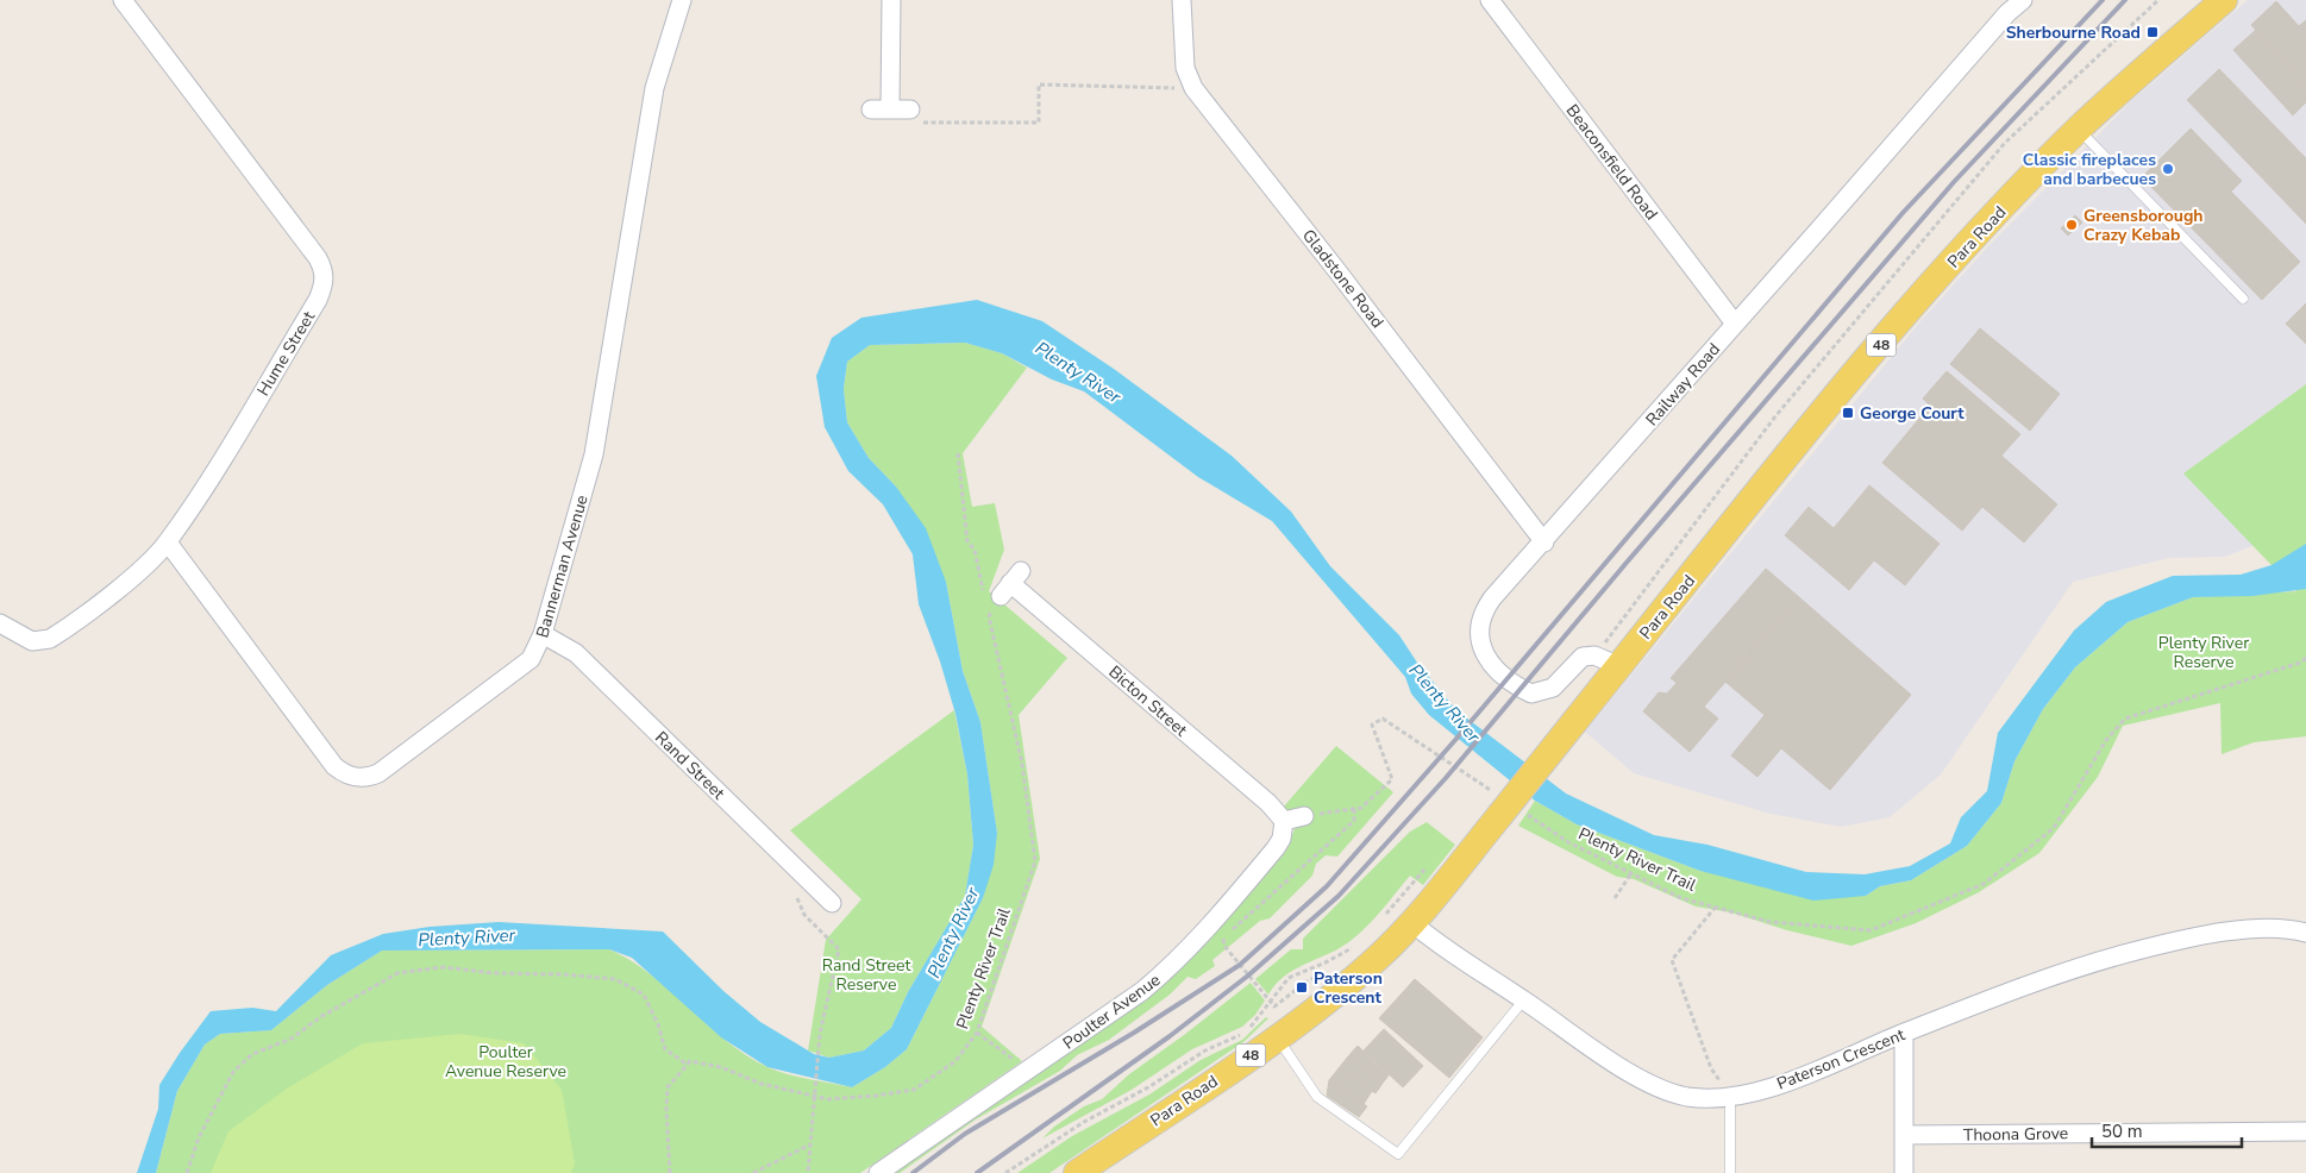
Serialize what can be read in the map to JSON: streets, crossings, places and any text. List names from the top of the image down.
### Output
{
  "streets": {
    "main road": ["Para Road", "48"],
    "street": [
      "Beaconsfield Road",
      "Gladstone Road",
      "Hume Street",
      "Railway Road",
      "Bannerman Avenue",
      "Bicton Street",
      "Rand Street",
      "Poulter Avenue",
      "Paterson Crescent",
      "Thoona Grove"
    ],
    "path": ["Plenty River Trail"]
  },
  "crossings": [
    ["Beaconsfield Road", "Railway Road"],
    ["Para Road", "Plenty River Trail"],
    ["Para Road", "Paterson Crescent"],
    ["Gladstone Road", "Railway Road"],
    ["Hume Street", "Bannerman Avenue"],
    ["Bannerman Avenue", "Rand Street"],
    ["Bicton Street", "Plenty River Trail"],
    ["Bicton Street", "Poulter Avenue"]
  ],
  "water": ["Plenty River"],
  "parks": ["Plenty River Reserve", "Rand Street Reserve", "Poulter Avenue Reserve"],
  "places": {
    "transit": ["Sherbourne Road", "George Court", "Paterson Crescent"],
    "other": ["Classic fireplaces and barbecues", "Greensborough Crazy Kebab"]
  },
  "scale_bar": "50 m"
}
